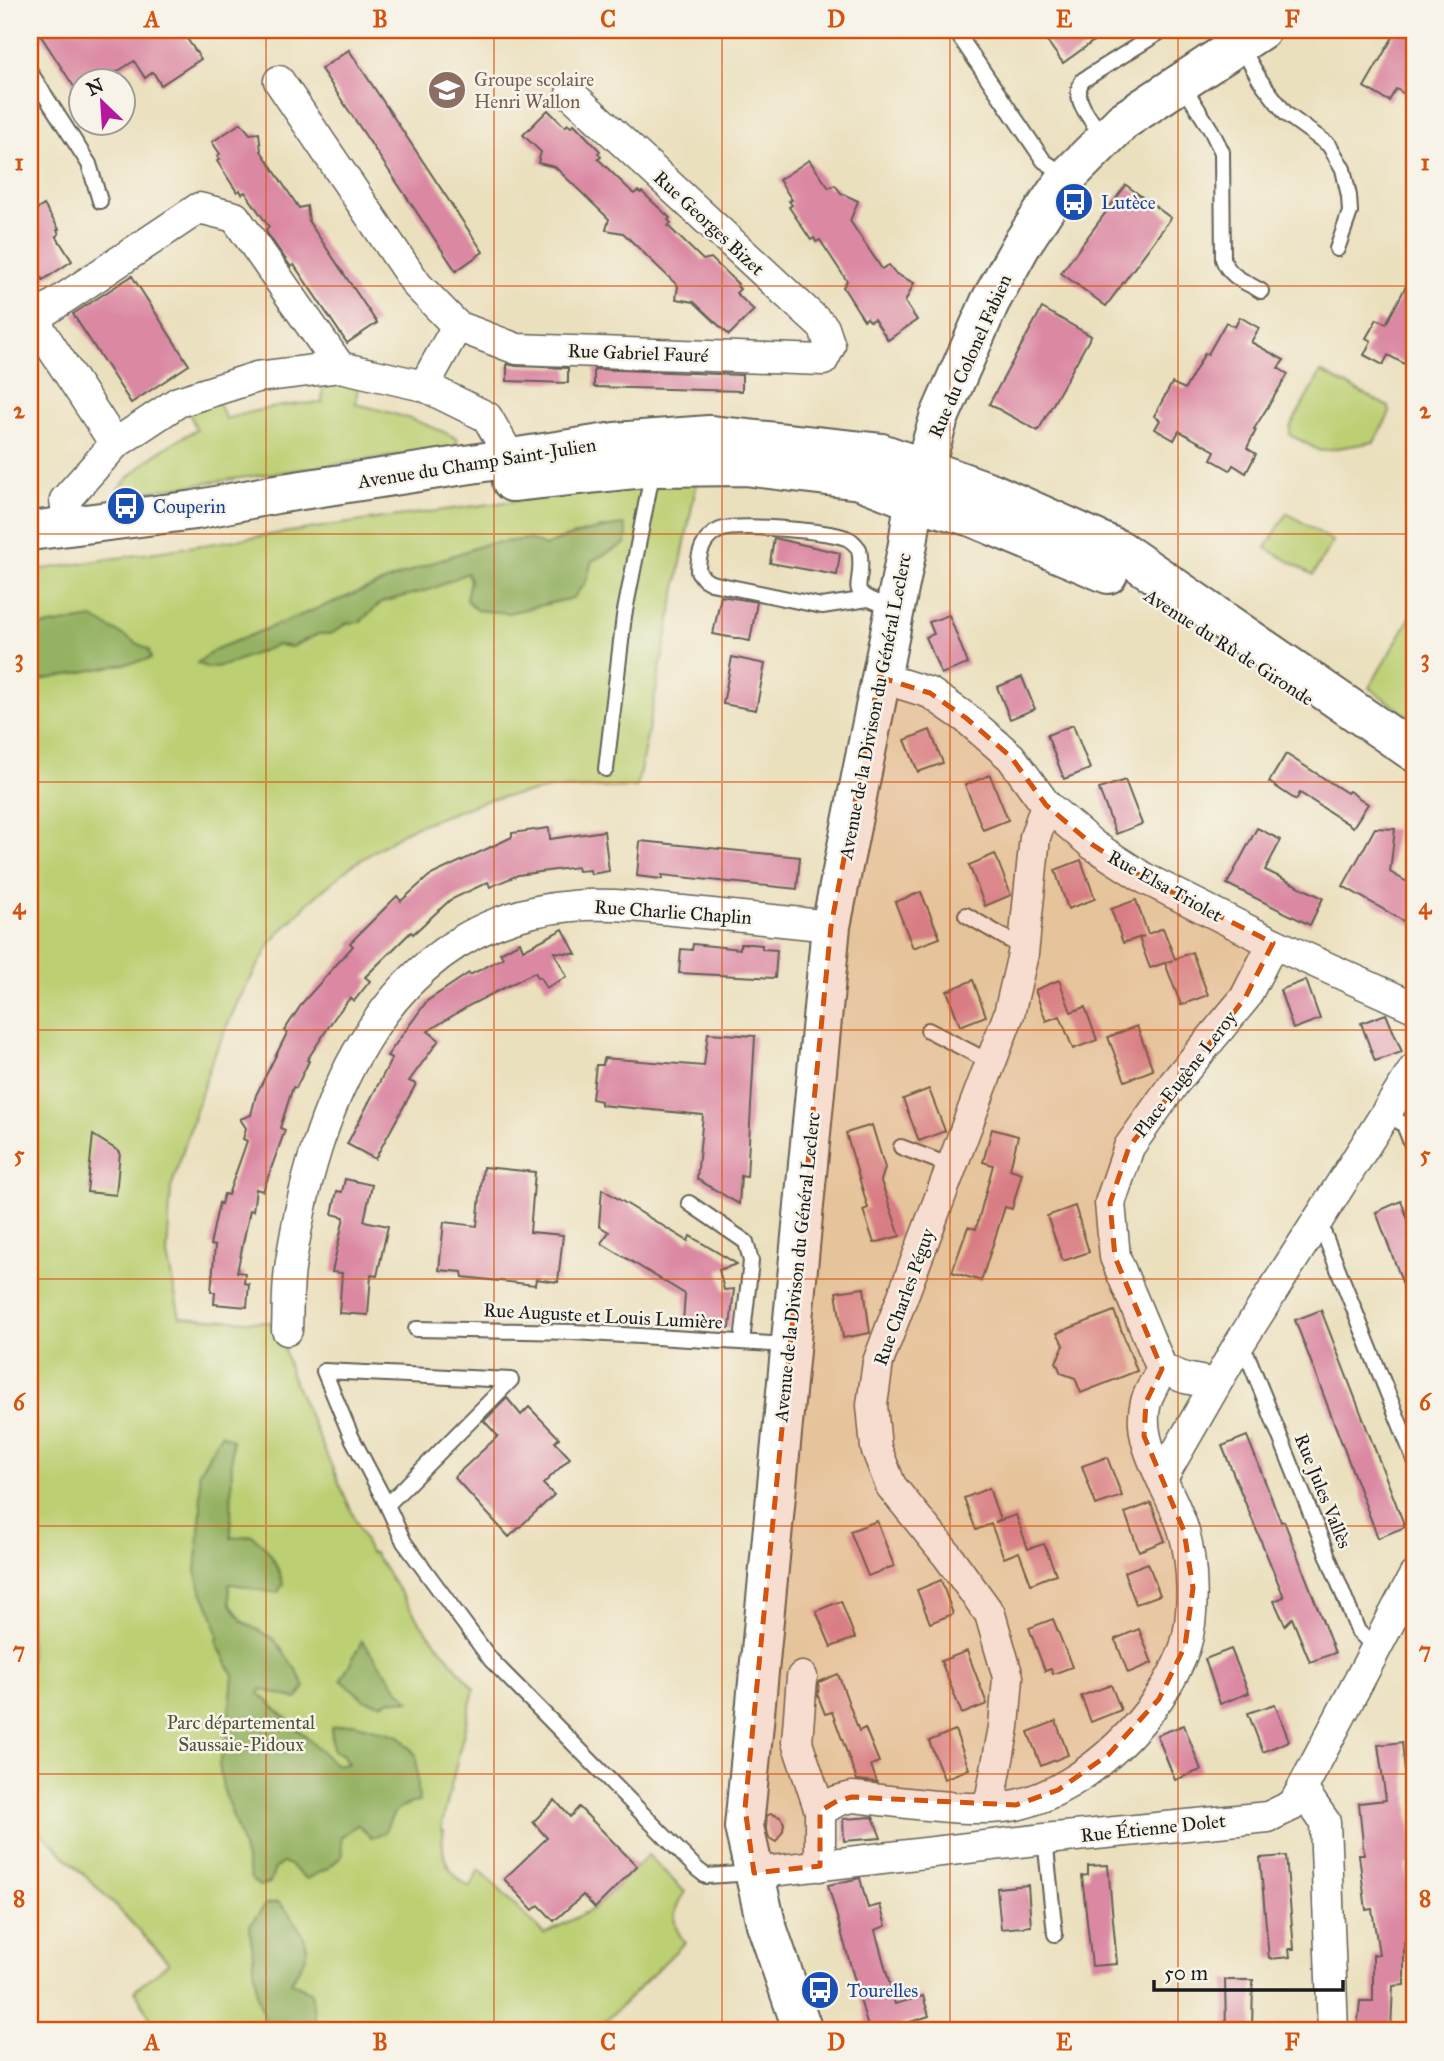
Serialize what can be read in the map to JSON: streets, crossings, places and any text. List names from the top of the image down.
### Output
{
  "streets": {
    "main road": [
      "Rue du Colonel Fabien",
      "Avenue du Champ Saint-Julien",
      "Avenue du Rû de Gironde",
      "Avenue de la Divison du Général Leclerc"
    ],
    "street": [
      "Rue Georges Bizet",
      "Rue Gabriel Fauré",
      "Rue Elsa Triolet",
      "Rue Charlie Chaplin",
      "Place Eugène Leroy",
      "Rue Charles Péguy",
      "Rue Étienne Dolet"
    ],
    "lane": ["Rue Auguste et Louis Lumière", "Rue Jules Vallès"]
  },
  "crossings": [
    ["Rue Georges Bizet", "Rue Gabriel Fauré"],
    ["Rue du Colonel Fabien", "Avenue du Champ Saint-Julien"],
    ["Rue du Colonel Fabien", "Avenue du Rû de Gironde"],
    ["Rue du Colonel Fabien", "Avenue de la Divison du Général Leclerc"],
    ["Avenue du Champ Saint-Julien", "Avenue du Rû de Gironde"],
    ["Avenue du Champ Saint-Julien", "Avenue de la Divison du Général Leclerc"],
    ["Avenue du Rû de Gironde", "Avenue de la Divison du Général Leclerc"],
    ["Avenue de la Divison du Général Leclerc", "Rue Elsa Triolet"],
    ["Avenue de la Divison du Général Leclerc", "Rue Charlie Chaplin"],
    ["Avenue de la Divison du Général Leclerc", "Rue Auguste et Louis Lumière"],
    ["Avenue de la Divison du Général Leclerc", "Rue Étienne Dolet"],
    ["Rue Elsa Triolet", "Place Eugène Leroy"],
    ["Rue Elsa Triolet", "Rue Charles Péguy"],
    ["Rue Jules Vallès", "Rue Étienne Dolet"]
  ],
  "parks": ["Parc départemental Saussaie-Pidoux"],
  "places": {
    "school or university": ["Groupe scolaire Henri Wallon"],
    "bus stop": ["Lutèce", "Couperin", "Tourelles"]
  },
  "scale_bar": "50 m",
  "north": "top left",
  "grid": {
    "columns": [
      "A",
      "B",
      "C",
      "D",
      "E",
      "F"
    ],
    "rows": [
      "1",
      "2",
      "3",
      "4",
      "5",
      "6",
      "7",
      "8"
    ]
  }
}
